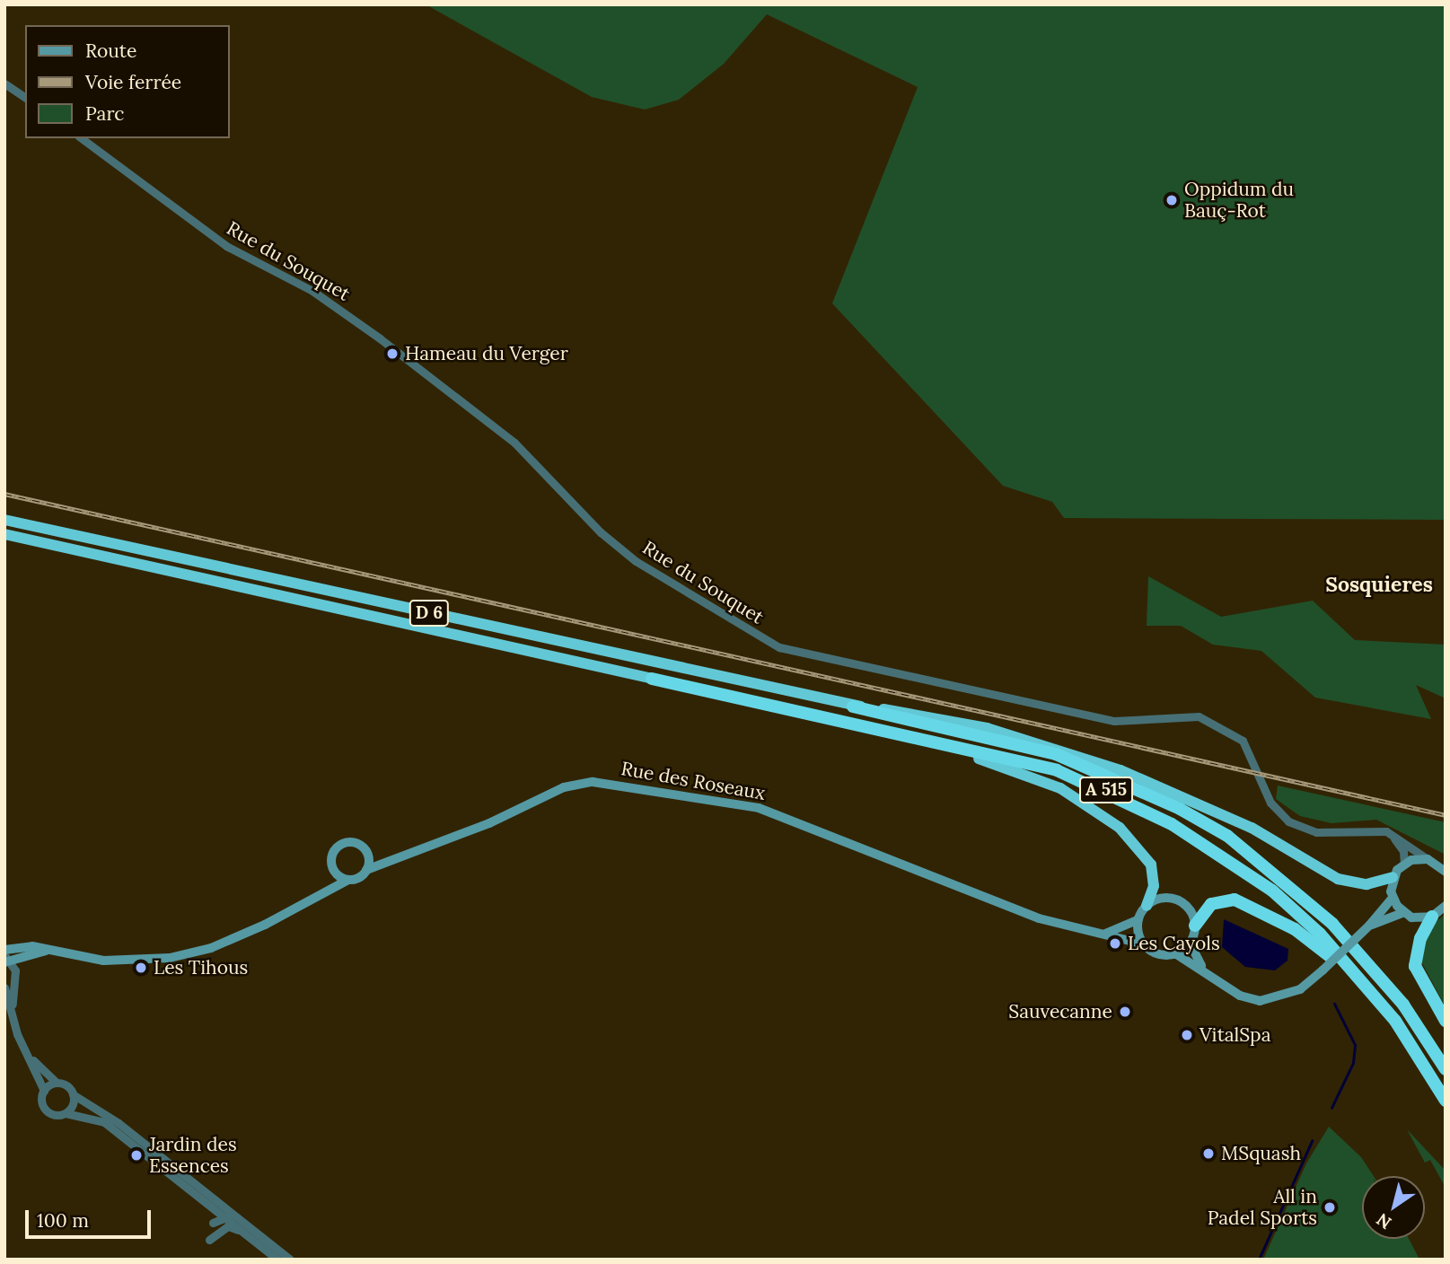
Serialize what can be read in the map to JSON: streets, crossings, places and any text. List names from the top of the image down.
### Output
{
  "streets": {
    "highway": ["D 6", "A 515"],
    "main road": ["Rue des Roseaux"],
    "street": ["Rue du Souquet"]
  },
  "crossings": [
    ["D 6", "A 515"]
  ],
  "districts": ["Sosquieres"],
  "places": [
    "Oppidum du Bauç-Rot",
    "Hameau du Verger",
    "Les Cayols",
    "Les Tihous",
    "Sauvecanne",
    "VitalSpa",
    "MSquash",
    "Jardin des Essences",
    "All in Padel Sports"
  ],
  "legend": ["Route", "Voie ferrée", "Parc"],
  "scale_bar": "100 m",
  "north": "bottom left"
}
